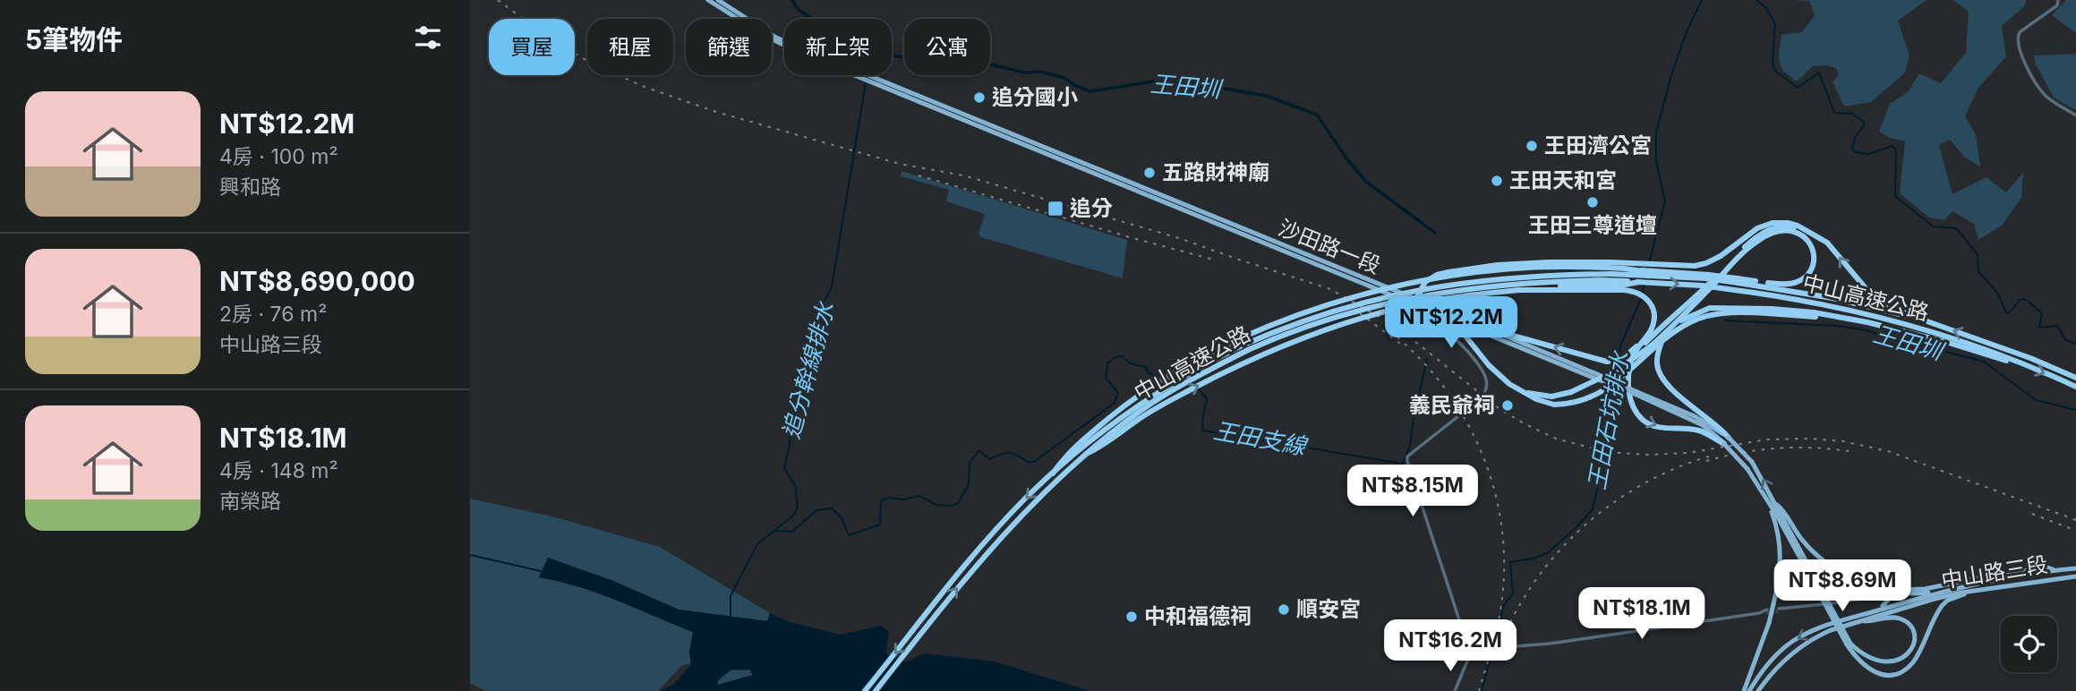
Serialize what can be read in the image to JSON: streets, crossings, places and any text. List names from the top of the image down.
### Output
{
  "streets": {
    "highway": ["中山高速公路"],
    "main road": ["沙田路一段", "中山路三段"]
  },
  "crossings": [
    ["沙田路一段", "中山路三段"]
  ],
  "water": [
    "王田圳",
    "追分幹線排水",
    "王田石坑排水",
    "王田支線"
  ],
  "places": {
    "other": [
      "追分國小",
      "王田濟公宮",
      "五路財神廟",
      "王田天和宮",
      "王田三尊道壇",
      "義民爺祠",
      "順安宮",
      "中和福德祠"
    ],
    "transit": ["追分"]
  },
  "page": {
    "heading": "5筆物件",
    "chip": [
      "買屋",
      "租屋",
      "篩選",
      "新上架",
      "公寓"
    ],
    "list": [
      {
        "name": "NT$12.2M",
        "note": "4房 · 100 m² · 興和路"
      },
      {
        "name": "NT$8,690,000",
        "note": "2房 · 76 m² · 中山路三段"
      },
      {
        "name": "NT$18.1M",
        "note": "4房 · 148 m² · 南榮路"
      }
    ],
    "price": [
      "NT$12.2M",
      "NT$8.15M",
      "NT$8.69M",
      "NT$18.1M",
      "NT$16.2M"
    ]
  }
}
